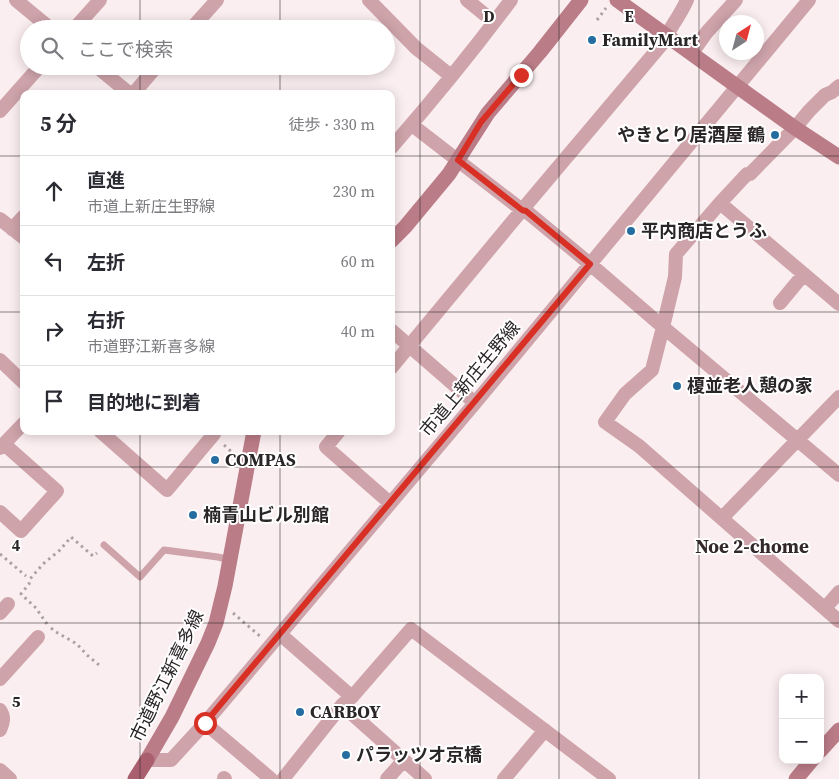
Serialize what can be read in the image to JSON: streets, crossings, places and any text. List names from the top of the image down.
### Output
{
  "streets": {
    "street": ["市道上新庄生野線", "市道野江新喜多線"]
  },
  "crossings": [
    ["市道上新庄生野線", "市道野江新喜多線"]
  ],
  "districts": ["Noe 2-chome"],
  "places": [
    "FamilyMart",
    "やきとり居酒屋 鶴",
    "平内商店とうふ",
    "榎並老人憩の家",
    "COMPAS",
    "楠青山ビル別館",
    "CARBOY",
    "パラッツオ京橋"
  ],
  "north": "top right",
  "page": {
    "search": "ここで検索",
    "heading": ["5 分", "徒歩 · 330 m"],
    "list": [
      ["直進", "市道上新庄生野線", "230 m"],
      ["左折", "60 m"],
      ["右折", "市道野江新喜多線", "40 m"],
      "目的地に到着"
    ],
    "map_buttons": ["+", "−"]
  },
  "grid": {
    "columns": ["D", "E"],
    "rows": ["4", "5"]
  }
}
